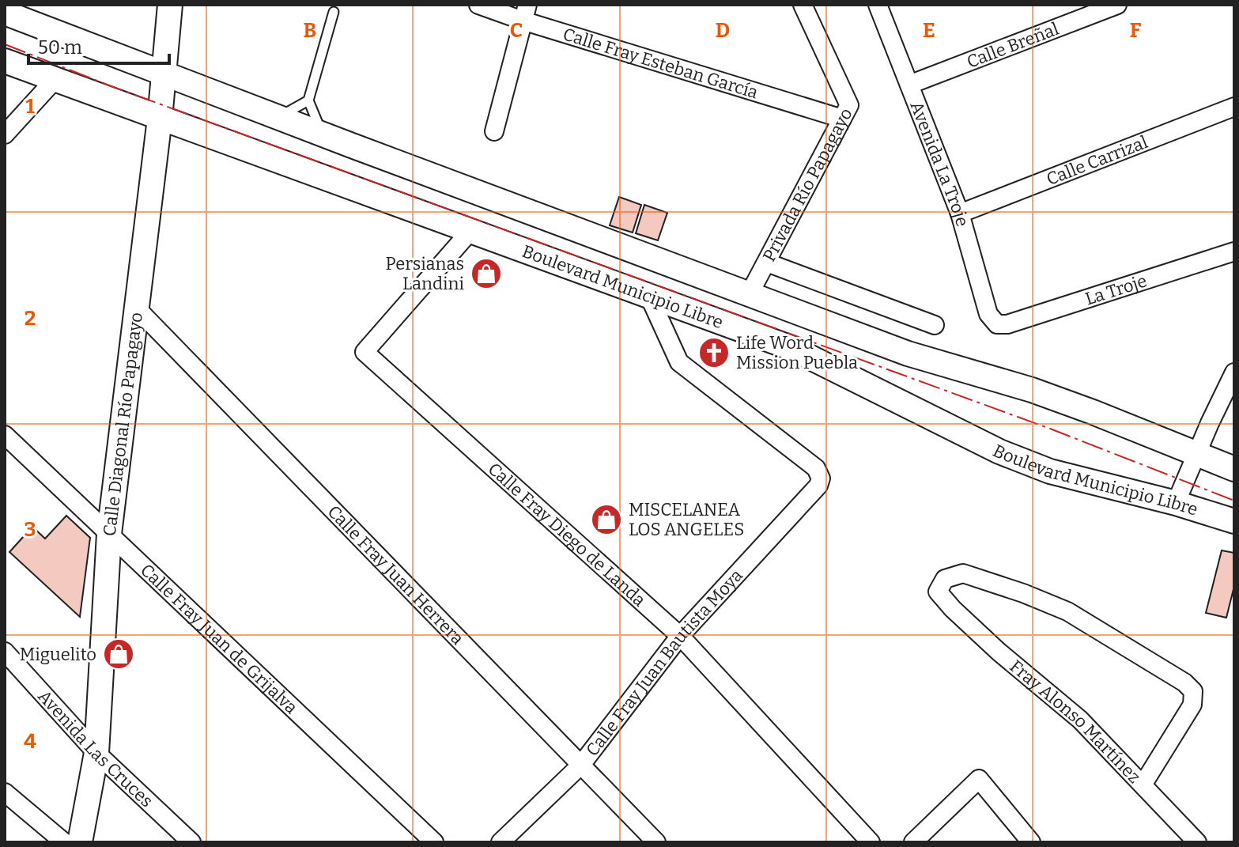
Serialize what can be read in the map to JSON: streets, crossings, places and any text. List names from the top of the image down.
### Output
{
  "streets": {
    "main road": ["Boulevard Municipio Libre", "Calle Diagonal Río Papagayo"],
    "street": [
      "Calle Breñal",
      "Calle Fray Esteban García",
      "Calle Carrizal",
      "Avenida La Troje",
      "Privada Río Papagayo",
      "La Troje",
      "Calle Fray Diego de Landa",
      "Calle Fray Juan Herrera",
      "Calle Fray Juan de Grijalva",
      "Calle Fray Juan Bautista Moya",
      "Fray Alonso Martínez",
      "Avenida Las Cruces"
    ]
  },
  "crossings": [
    ["Calle Breñal", "Avenida La Troje"],
    ["Calle Fray Esteban García", "Privada Río Papagayo"],
    ["Calle Carrizal", "Avenida La Troje"],
    ["Avenida La Troje", "La Troje"],
    ["Privada Río Papagayo", "Boulevard Municipio Libre"],
    ["Boulevard Municipio Libre", "Calle Diagonal Río Papagayo"],
    ["Boulevard Municipio Libre", "Calle Fray Diego de Landa"],
    ["Boulevard Municipio Libre", "Calle Fray Juan Bautista Moya"],
    ["Calle Diagonal Río Papagayo", "Calle Fray Juan Herrera"],
    ["Calle Diagonal Río Papagayo", "Calle Fray Juan de Grijalva"],
    ["Calle Diagonal Río Papagayo", "Avenida Las Cruces"],
    ["Calle Fray Diego de Landa", "Calle Fray Juan Bautista Moya"],
    ["Calle Fray Juan Herrera", "Calle Fray Juan Bautista Moya"]
  ],
  "places": {
    "shop": ["Persianas Landini", "MISCELANEA LOS ANGELES", "Miguelito"],
    "church": ["Life Word Mission Puebla"]
  },
  "scale_bar": "50 m",
  "grid": {
    "columns": [
      "B",
      "C",
      "D",
      "E",
      "F"
    ],
    "rows": [
      "1",
      "2",
      "3",
      "4"
    ]
  }
}
